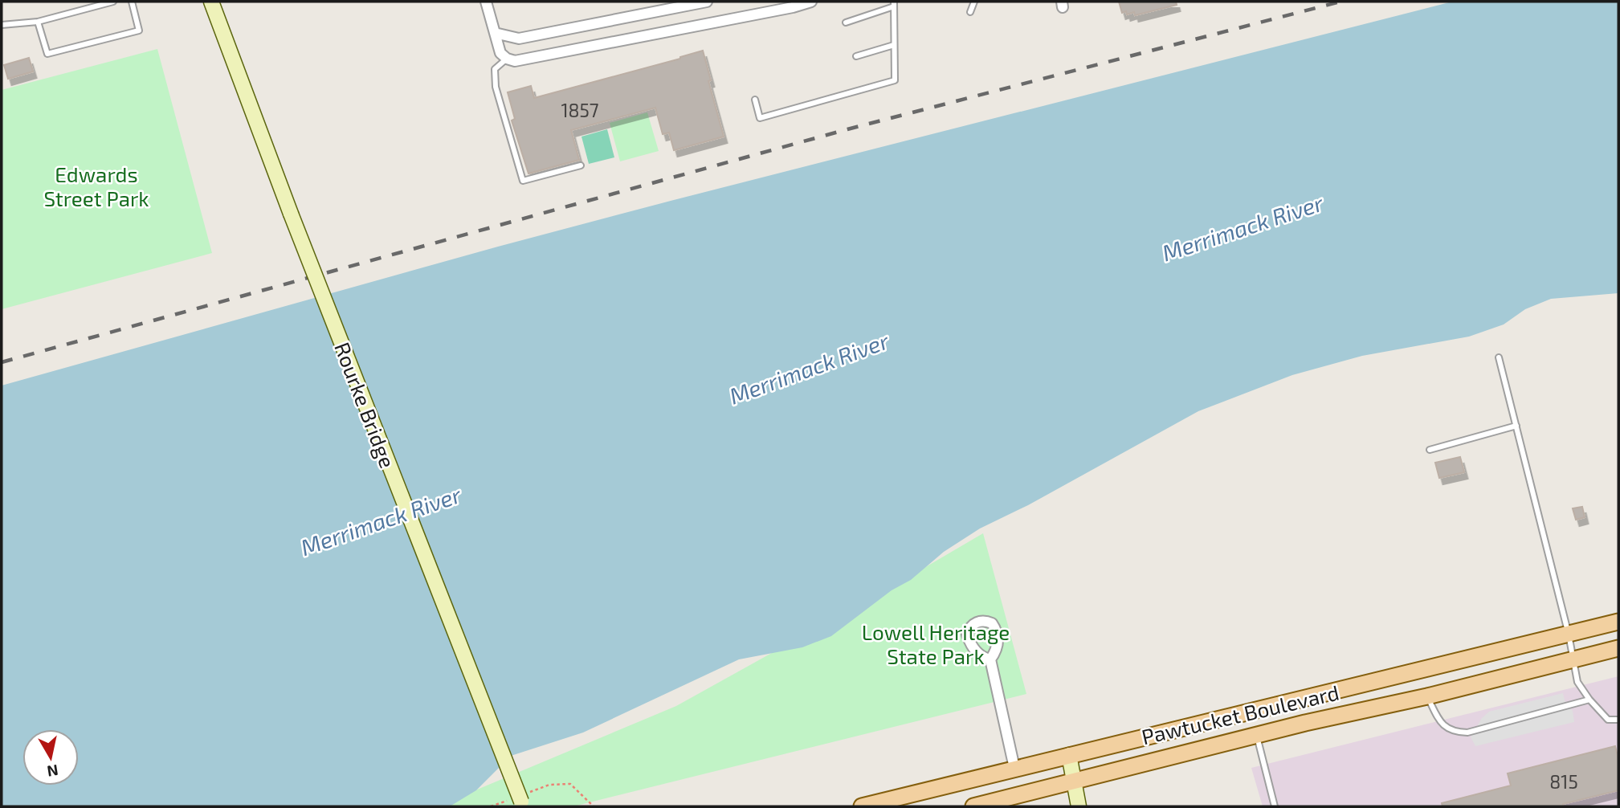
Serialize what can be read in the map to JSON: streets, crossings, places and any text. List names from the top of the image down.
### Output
{
  "streets": {
    "main road": ["Rourke Bridge", "Pawtucket Boulevard"]
  },
  "water": ["Merrimack River"],
  "parks": ["Edwards Street Park", "Lowell Heritage State Park"],
  "house_numbers": ["1857", "815"],
  "north": "bottom"
}
